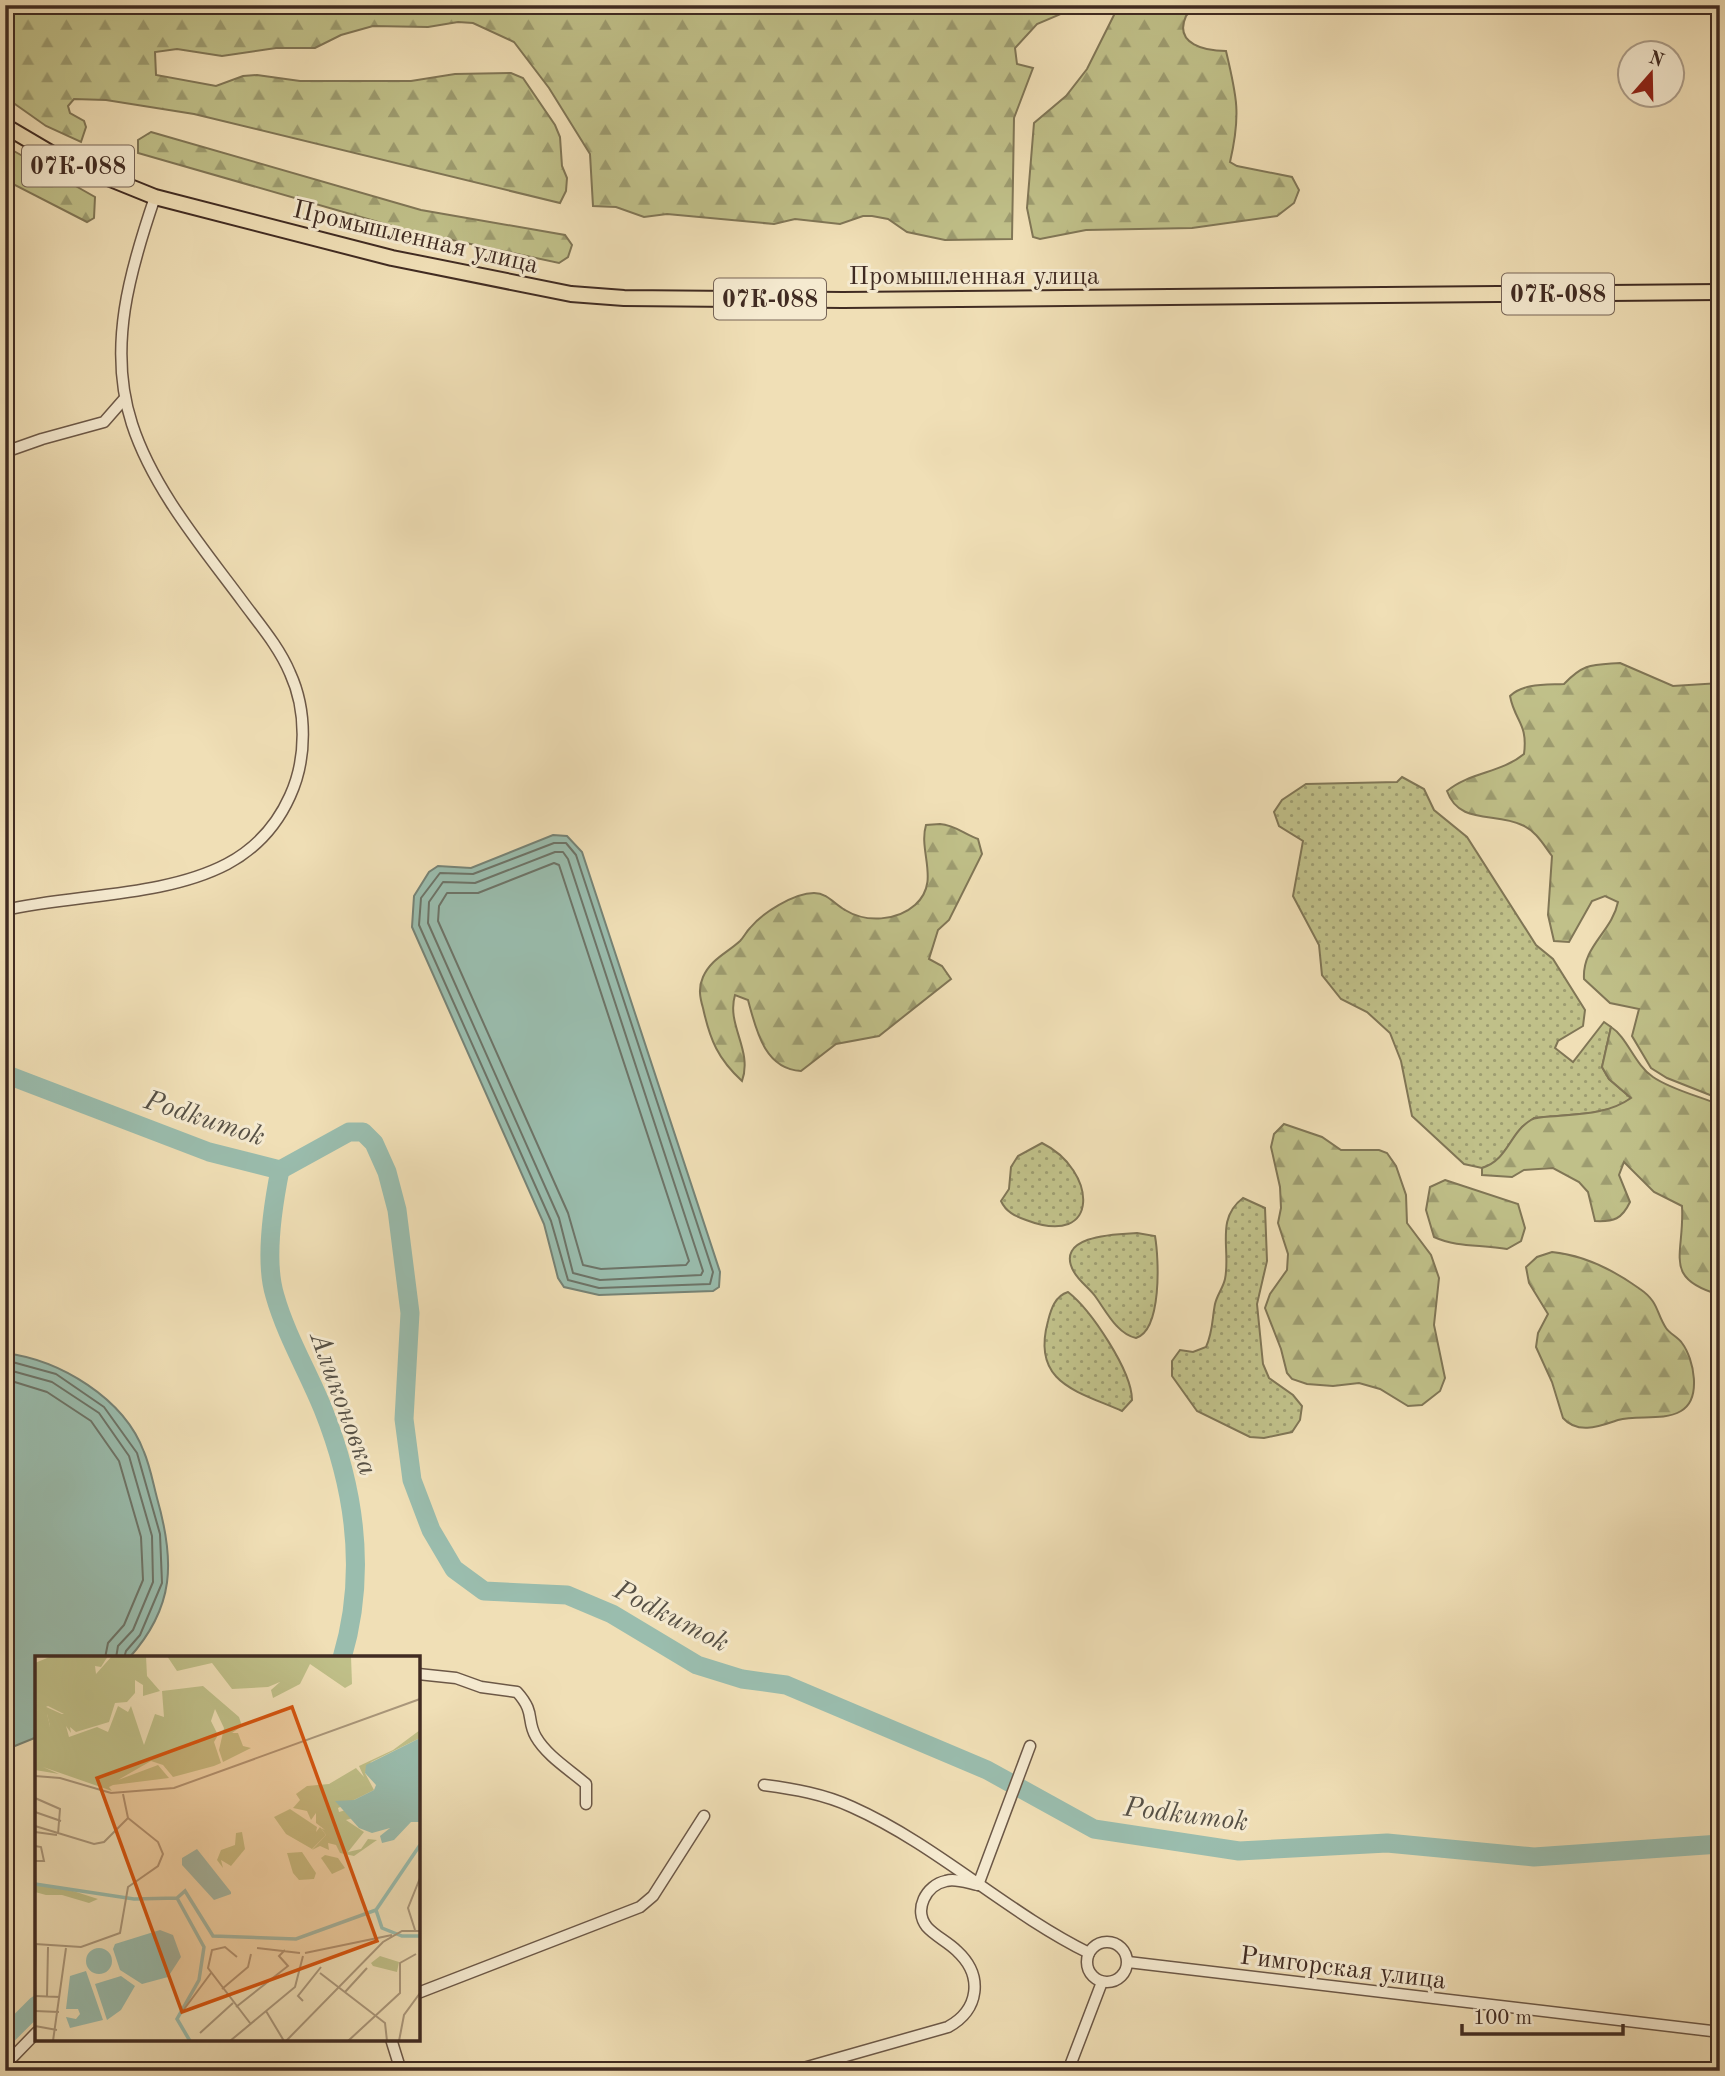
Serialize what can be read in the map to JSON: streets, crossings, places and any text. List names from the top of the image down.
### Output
{
  "streets": {
    "main road": ["07К-088", "Промышленная улица"],
    "street": ["Римгорская улица"]
  },
  "crossings": [
    ["07К-088", "Промышленная улица"]
  ],
  "water": ["Podkumok", "Аликоновка"],
  "scale_bar": "100 m",
  "north": "top"
}
